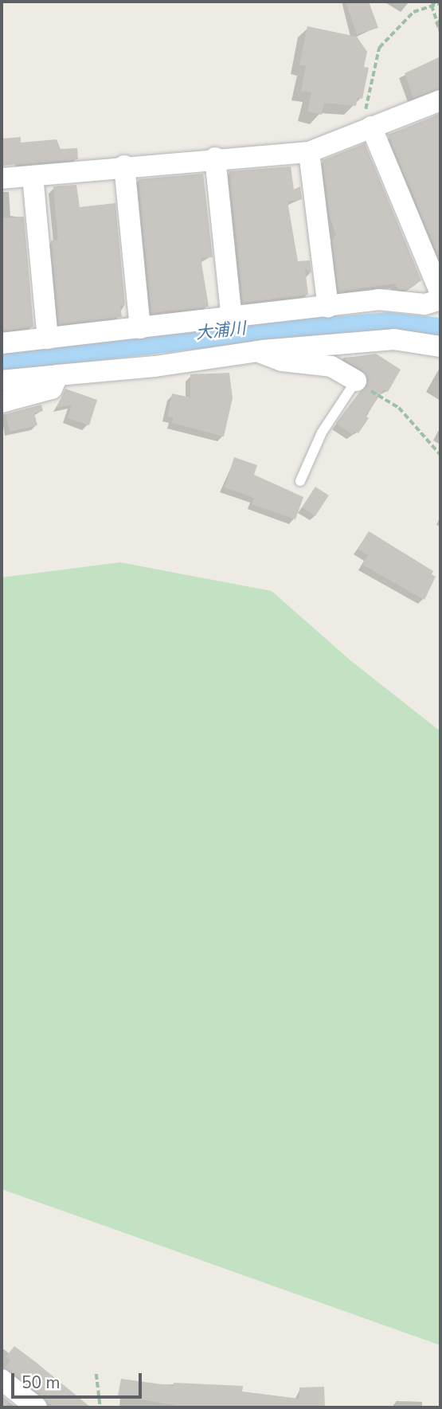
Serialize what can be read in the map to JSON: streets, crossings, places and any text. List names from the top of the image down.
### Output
{
  "water": ["大浦川"],
  "scale_bar": "50 m"
}
